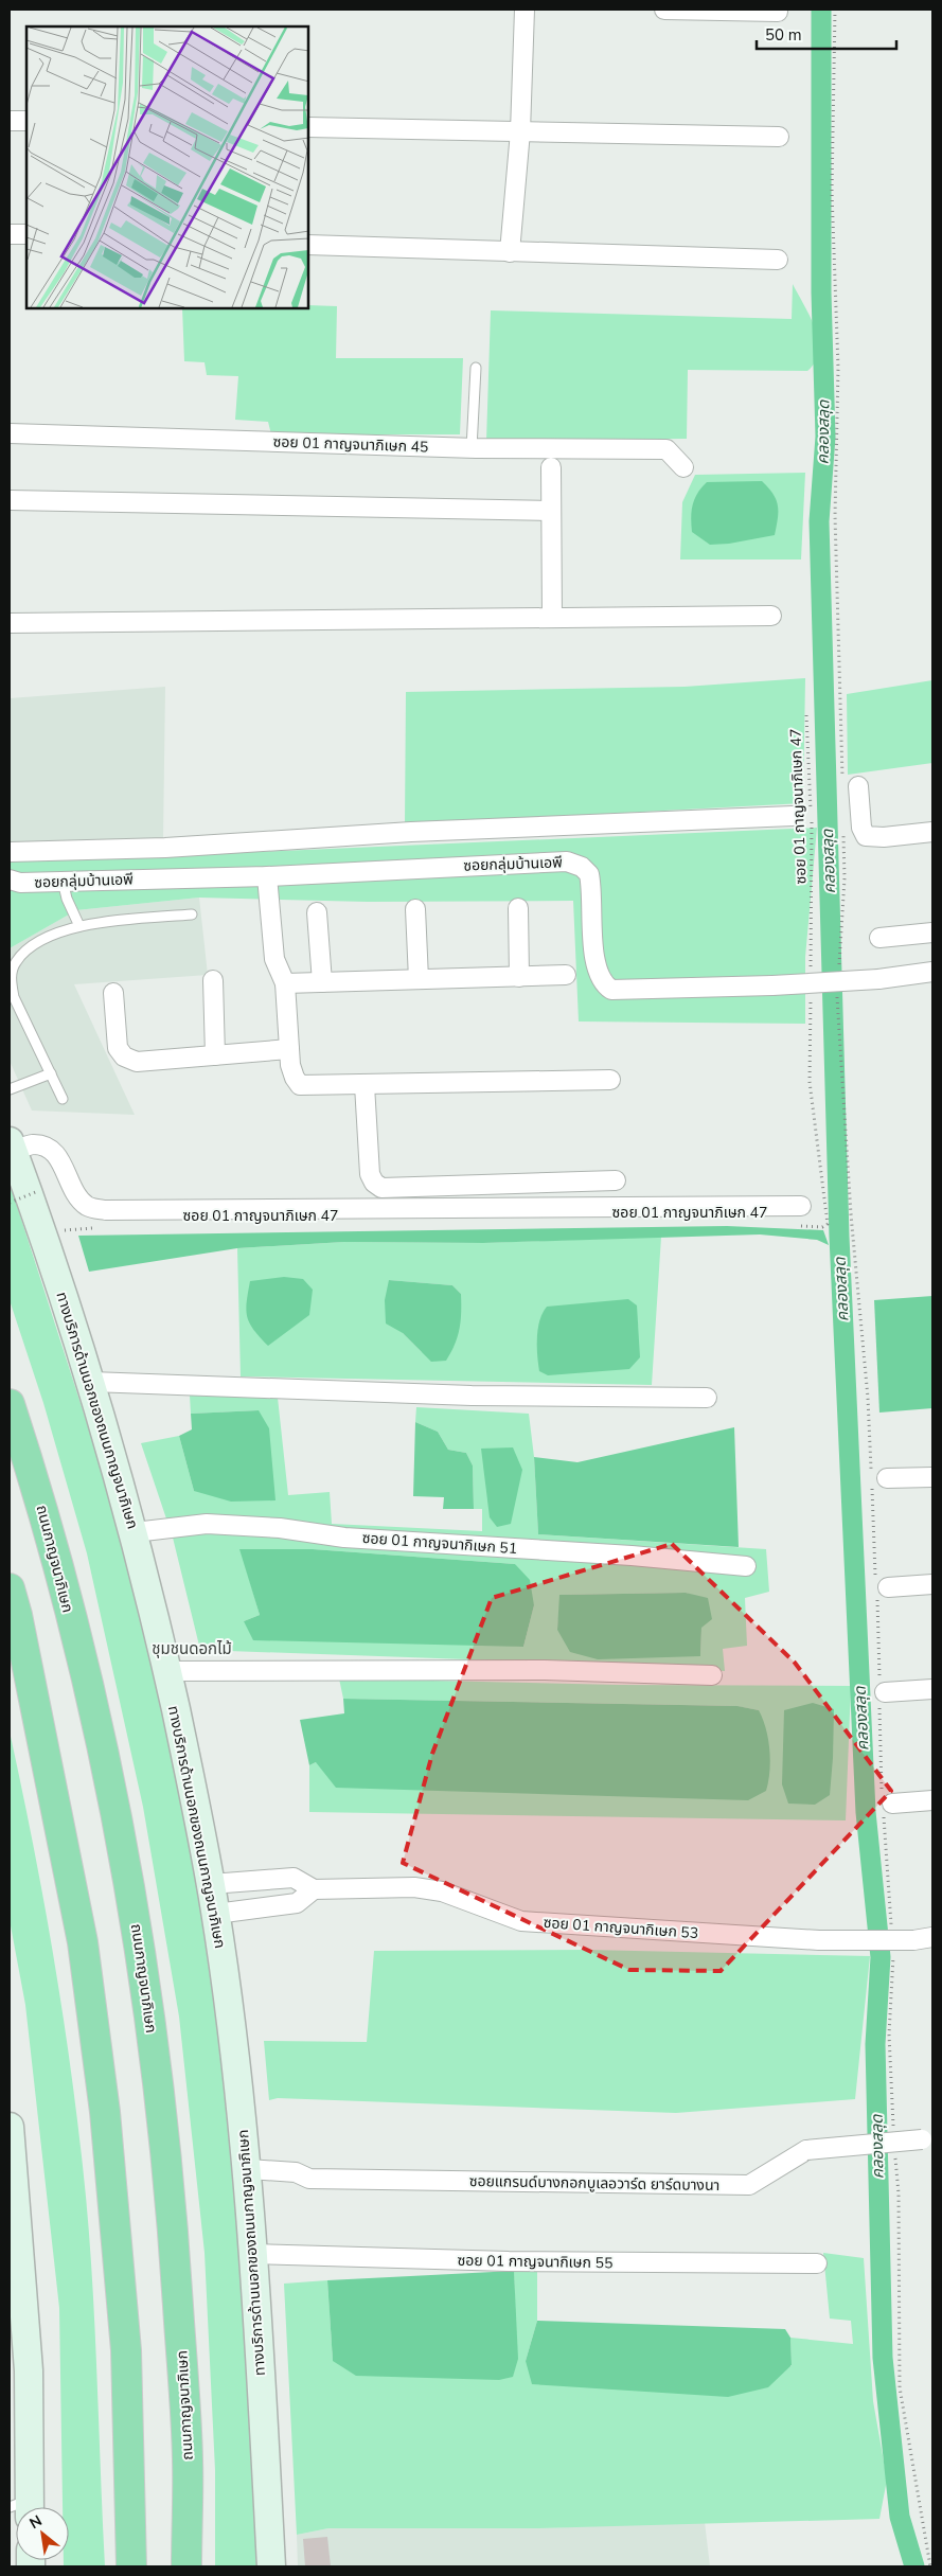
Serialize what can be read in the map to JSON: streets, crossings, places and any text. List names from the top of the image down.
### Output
{
  "streets": {
    "highway": ["ถนนกาญจนาภิเษก"],
    "main road": ["ทางบริการด้านนอกของถนนกาญจนาภิเษก"],
    "street": [
      "ซอย 01 กาญจนาภิเษก 45",
      "ซอยกลุ่มบ้านเอพี",
      "ซอย 01 กาญจนากิเษก 51",
      "ซอย 01 กาญจนากิเษก 53",
      "ซอยแกรนด์บางกอกบูเลอวาร์ด ยาร์ดบางนา",
      "ซอย 01 กาญจนากิเษก 55"
    ],
    "path": ["ซอย 01 กาญจนาภิเษก 47"]
  },
  "crossings": [
    ["ทางบริการด้านนอกของถนนกาญจนาภิเษก", "ซอย 01 กาญจนากิเษก 51"],
    ["ทางบริการด้านนอกของถนนกาญจนาภิเษก", "ซอย 01 กาญจนากิเษก 53"],
    ["ทางบริการด้านนอกของถนนกาญจนาภิเษก", "ซอยแกรนด์บางกอกบูเลอวาร์ด ยาร์ดบางนา"],
    ["ทางบริการด้านนอกของถนนกาญจนาภิเษก", "ซอย 01 กาญจนากิเษก 55"]
  ],
  "districts": ["ชุมชนดอกไม้"],
  "water": ["คลองสลุด"],
  "scale_bar": "50 m",
  "north": "top left"
}
